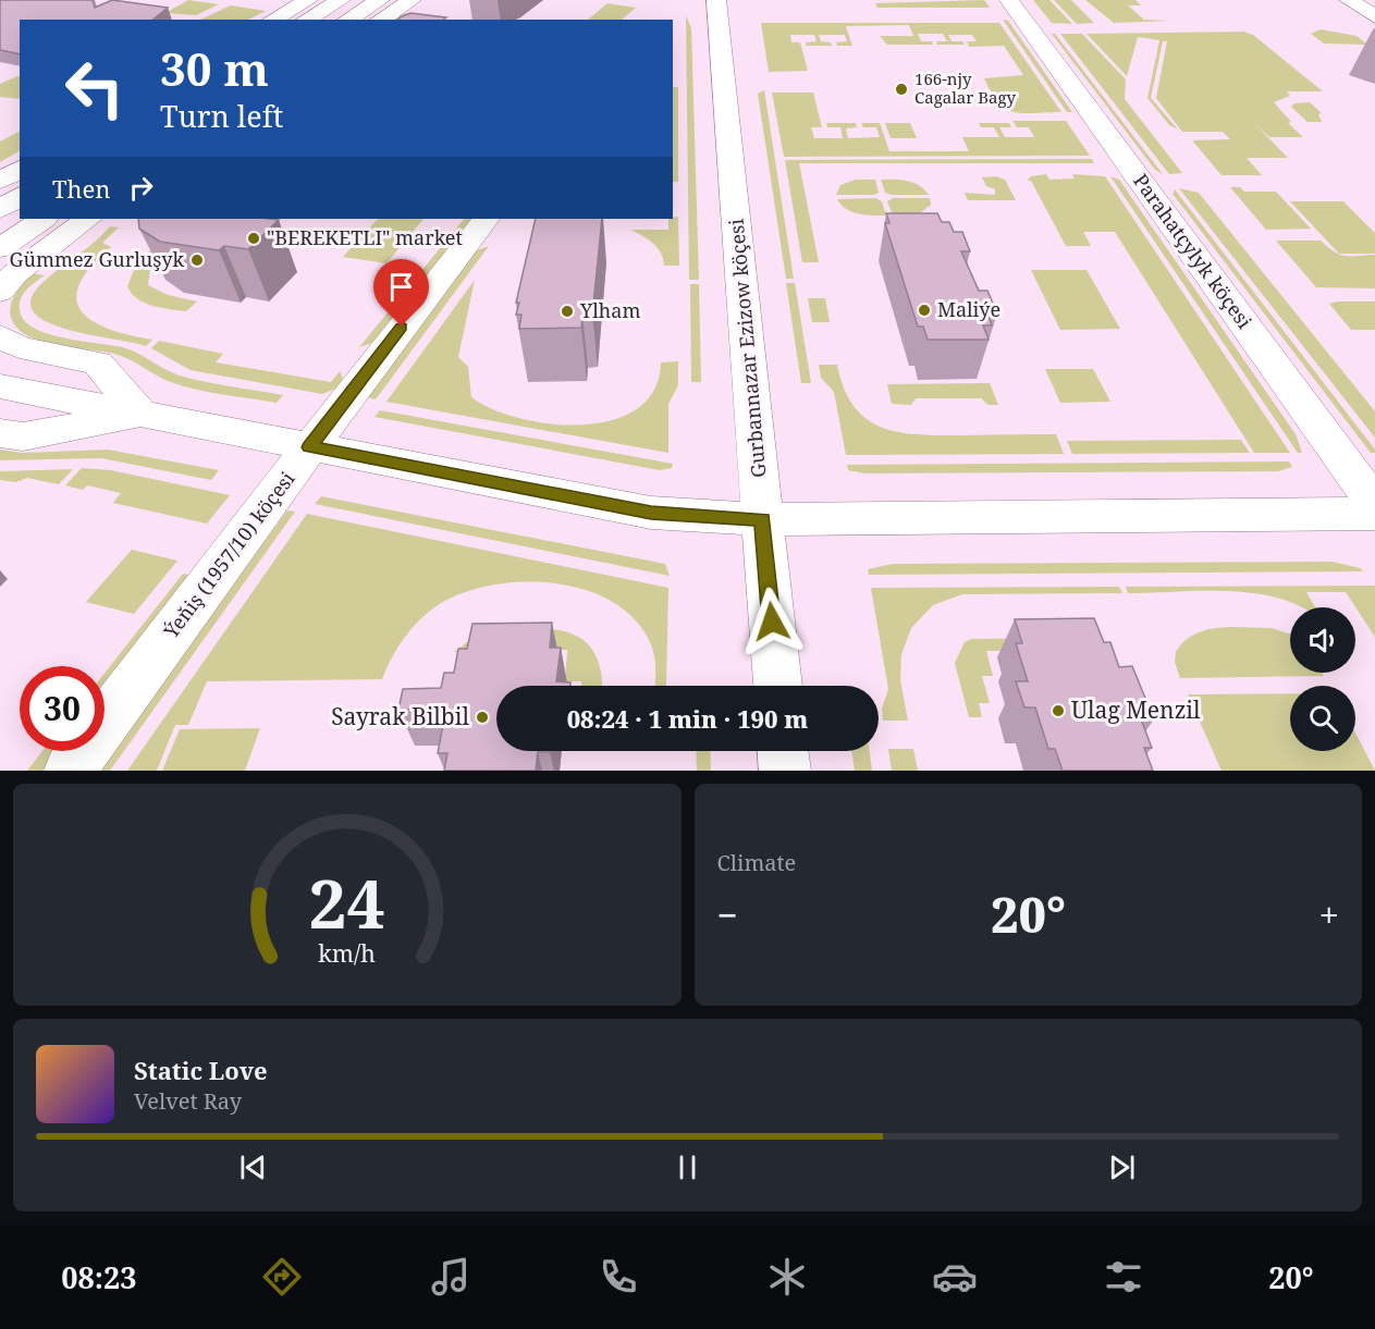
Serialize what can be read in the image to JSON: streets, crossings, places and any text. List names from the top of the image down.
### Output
{
  "streets": {
    "street": ["Parahatçylyk köçesi", "Gurbannazar Ezizow köçesi", "Ýeňiş (1957/10) köçesi"]
  },
  "places": [
    "166-njy Cagalar Bagy",
    "\"BEREKETLI\" market",
    "Gümmez Gurluşyk",
    "Maliýe",
    "Ylham",
    "Ulag Menzil",
    "Sayrak Bilbil"
  ],
  "page": {
    "turn": ["30 m", "Turn left"],
    "then": "Then",
    "limit": "30",
    "trip": "08:24 · 1 min · 190 m",
    "tile": "Climate",
    "heat": ["−", "20°", "+"],
    "song": ["Static Love", "Velvet Ray"],
    "tabs": ["08:23", "20°"],
    "gauge": ["24", "km/h"]
  }
}
